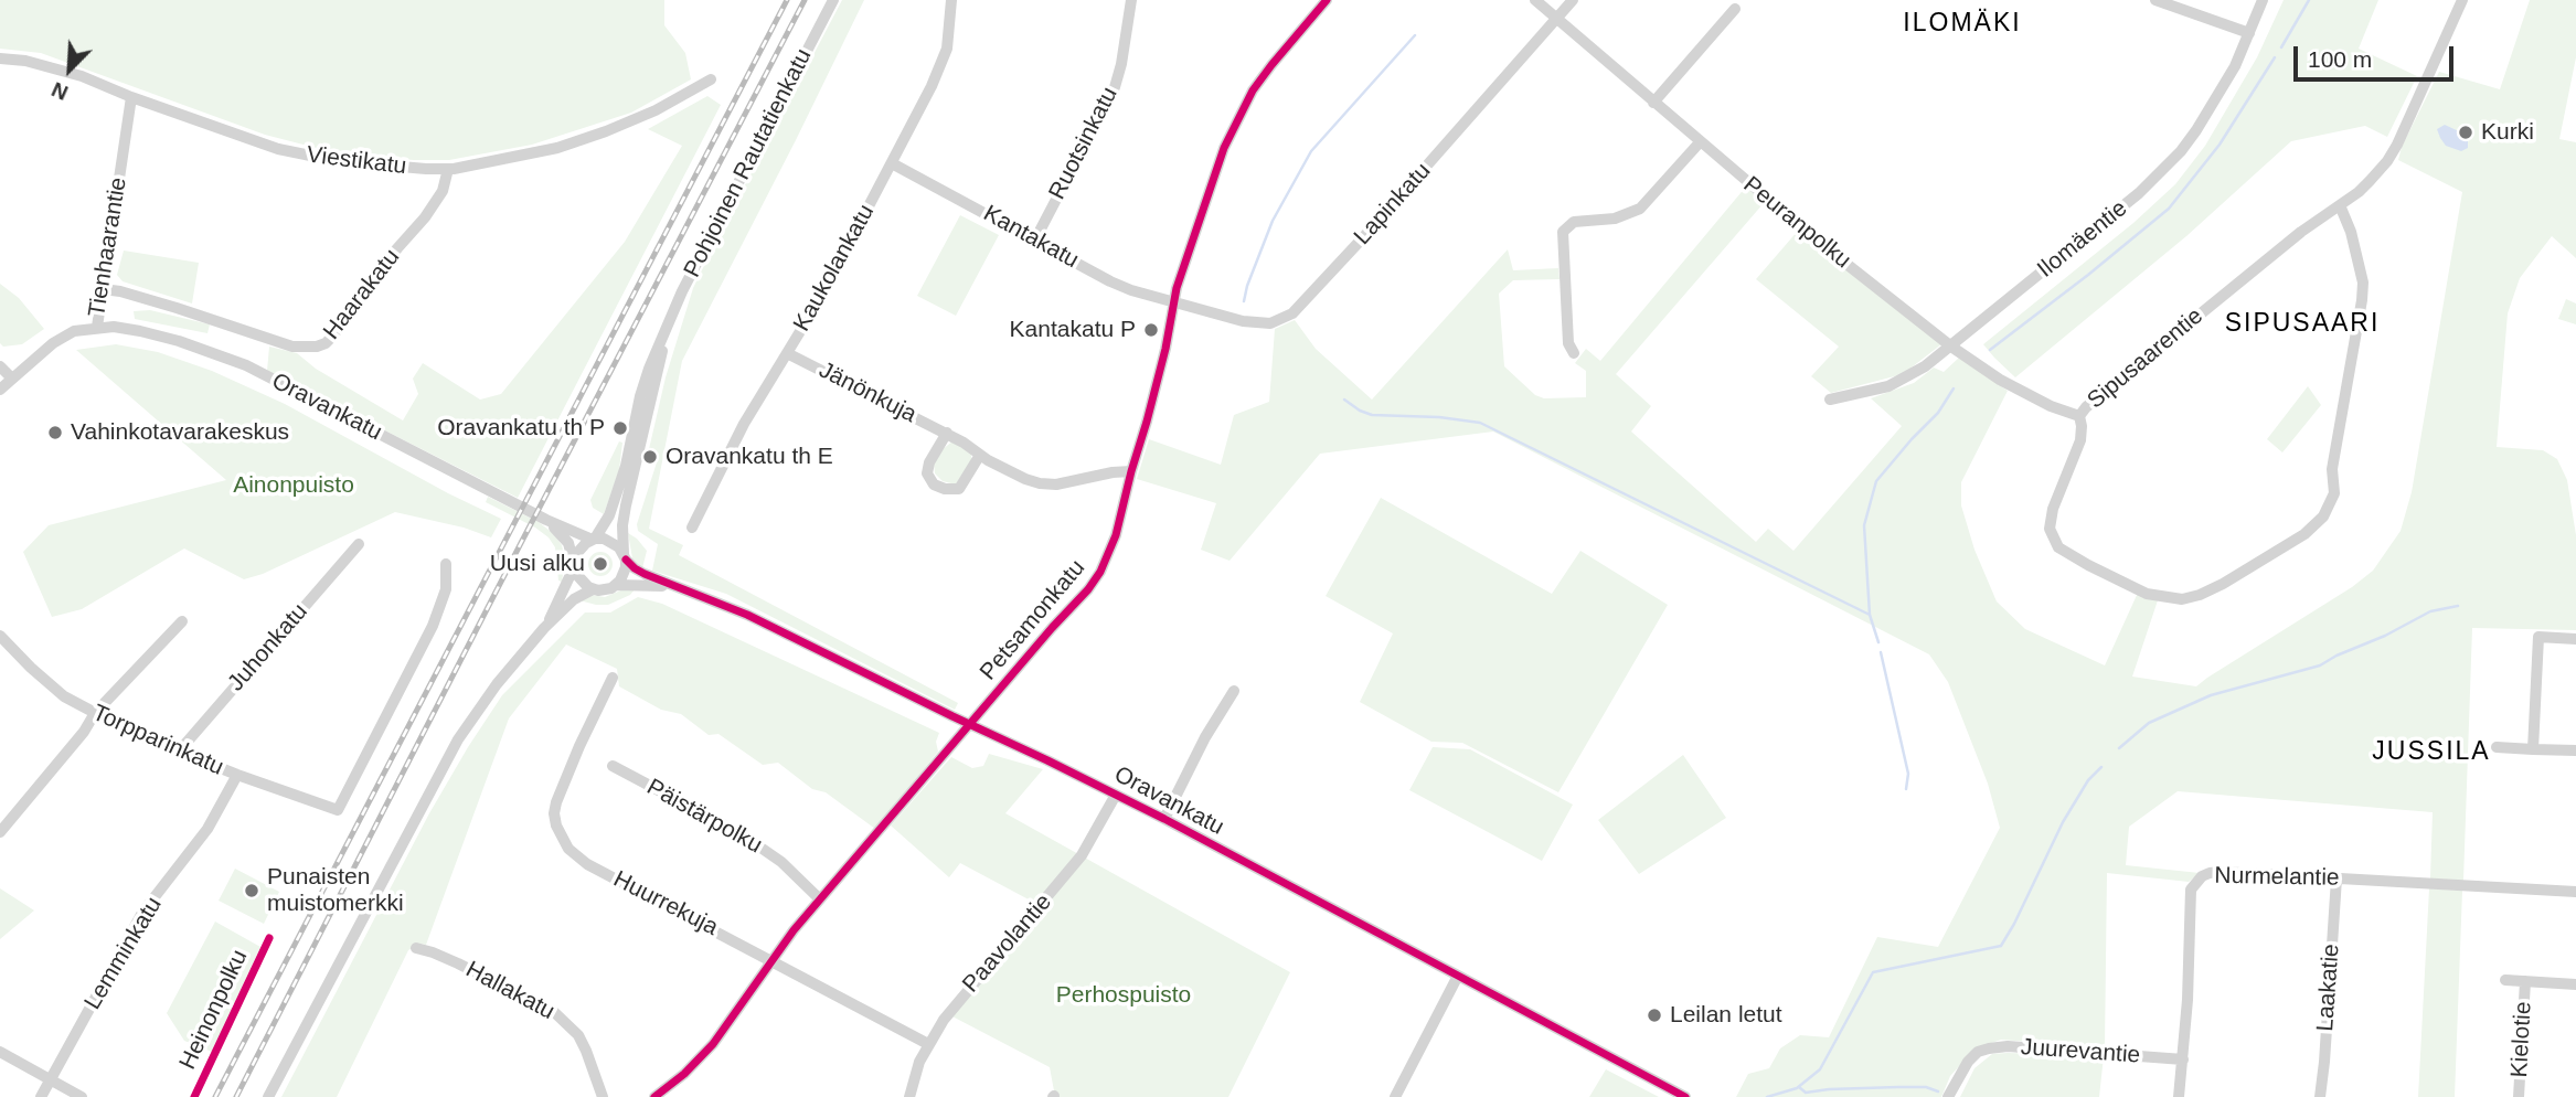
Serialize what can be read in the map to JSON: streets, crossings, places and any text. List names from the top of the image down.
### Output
{
  "streets": {
    "street": [
      "Ruotsinkatu",
      "Viestikatu",
      "Pohjoinen Rautatienkatu",
      "Lapinkatu",
      "Peuranpolku",
      "Kantakatu",
      "Ilomäentie",
      "Tienhaarantie",
      "Kaukolankatu",
      "Haarakatu",
      "Sipusaarentie",
      "Jänönkuja",
      "Oravankatu",
      "Petsamonkatu",
      "Juhonkatu",
      "Torpparinkatu",
      "Päistärpolku",
      "Nurmelantie",
      "Huurrekuja",
      "Paavolantie",
      "Lemminkatu",
      "Laakatie",
      "Hallakatu",
      "Kielotie",
      "Juurevantie"
    ],
    "cycle path": ["Heinonpolku"]
  },
  "crossings": [
    ["Ruotsinkatu", "Kantakatu"],
    ["Viestikatu", "Tienhaarantie"],
    ["Viestikatu", "Haarakatu"],
    ["Pohjoinen Rautatienkatu", "Oravankatu"],
    ["Lapinkatu", "Peuranpolku"],
    ["Lapinkatu", "Kantakatu"],
    ["Lapinkatu", "Petsamonkatu"],
    ["Peuranpolku", "Ilomäentie"],
    ["Peuranpolku", "Sipusaarentie"],
    ["Kantakatu", "Kaukolankatu"],
    ["Kantakatu", "Petsamonkatu"],
    ["Tienhaarantie", "Haarakatu"],
    ["Tienhaarantie", "Oravankatu"],
    ["Kaukolankatu", "Jänönkuja"],
    ["Jänönkuja", "Petsamonkatu"],
    ["Oravankatu", "Petsamonkatu"],
    ["Oravankatu", "Paavolantie"],
    ["Petsamonkatu", "Päistärpolku"],
    ["Petsamonkatu", "Huurrekuja"],
    ["Juhonkatu", "Torpparinkatu"],
    ["Torpparinkatu", "Lemminkatu"],
    ["Nurmelantie", "Laakatie"],
    ["Nurmelantie", "Juurevantie"],
    ["Huurrekuja", "Paavolantie"]
  ],
  "districts": ["ILOMÄKI", "SIPUSAARI", "JUSSILA"],
  "parks": ["Ainonpuisto", "Perhospuisto"],
  "places": [
    "Kurki",
    "Kantakatu P",
    "Oravankatu th P",
    "Vahinkotavarakeskus",
    "Oravankatu th E",
    "Uusi alku",
    "Punaisten muistomerkki",
    "Leilan letut"
  ],
  "scale_bar": "100 m",
  "north": "bottom left"
}
